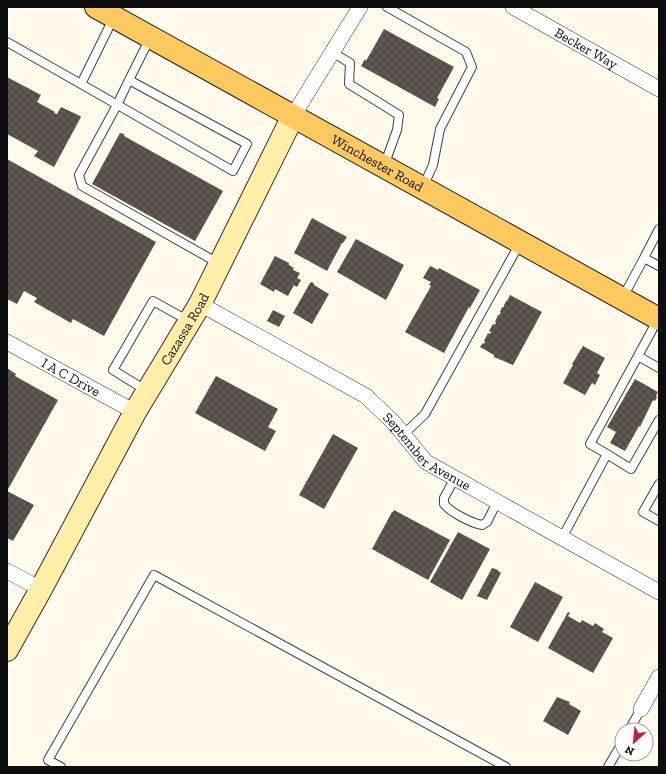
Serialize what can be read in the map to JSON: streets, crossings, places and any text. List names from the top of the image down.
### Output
{
  "streets": {
    "main road": ["Winchester Road"],
    "street": [
      "Becker Way",
      "Cazassa Road",
      "I A C Drive",
      "September Avenue"
    ]
  },
  "crossings": [
    ["Winchester Road", "Cazassa Road"],
    ["Cazassa Road", "I A C Drive"],
    ["Cazassa Road", "September Avenue"]
  ],
  "north": "bottom left"
}
